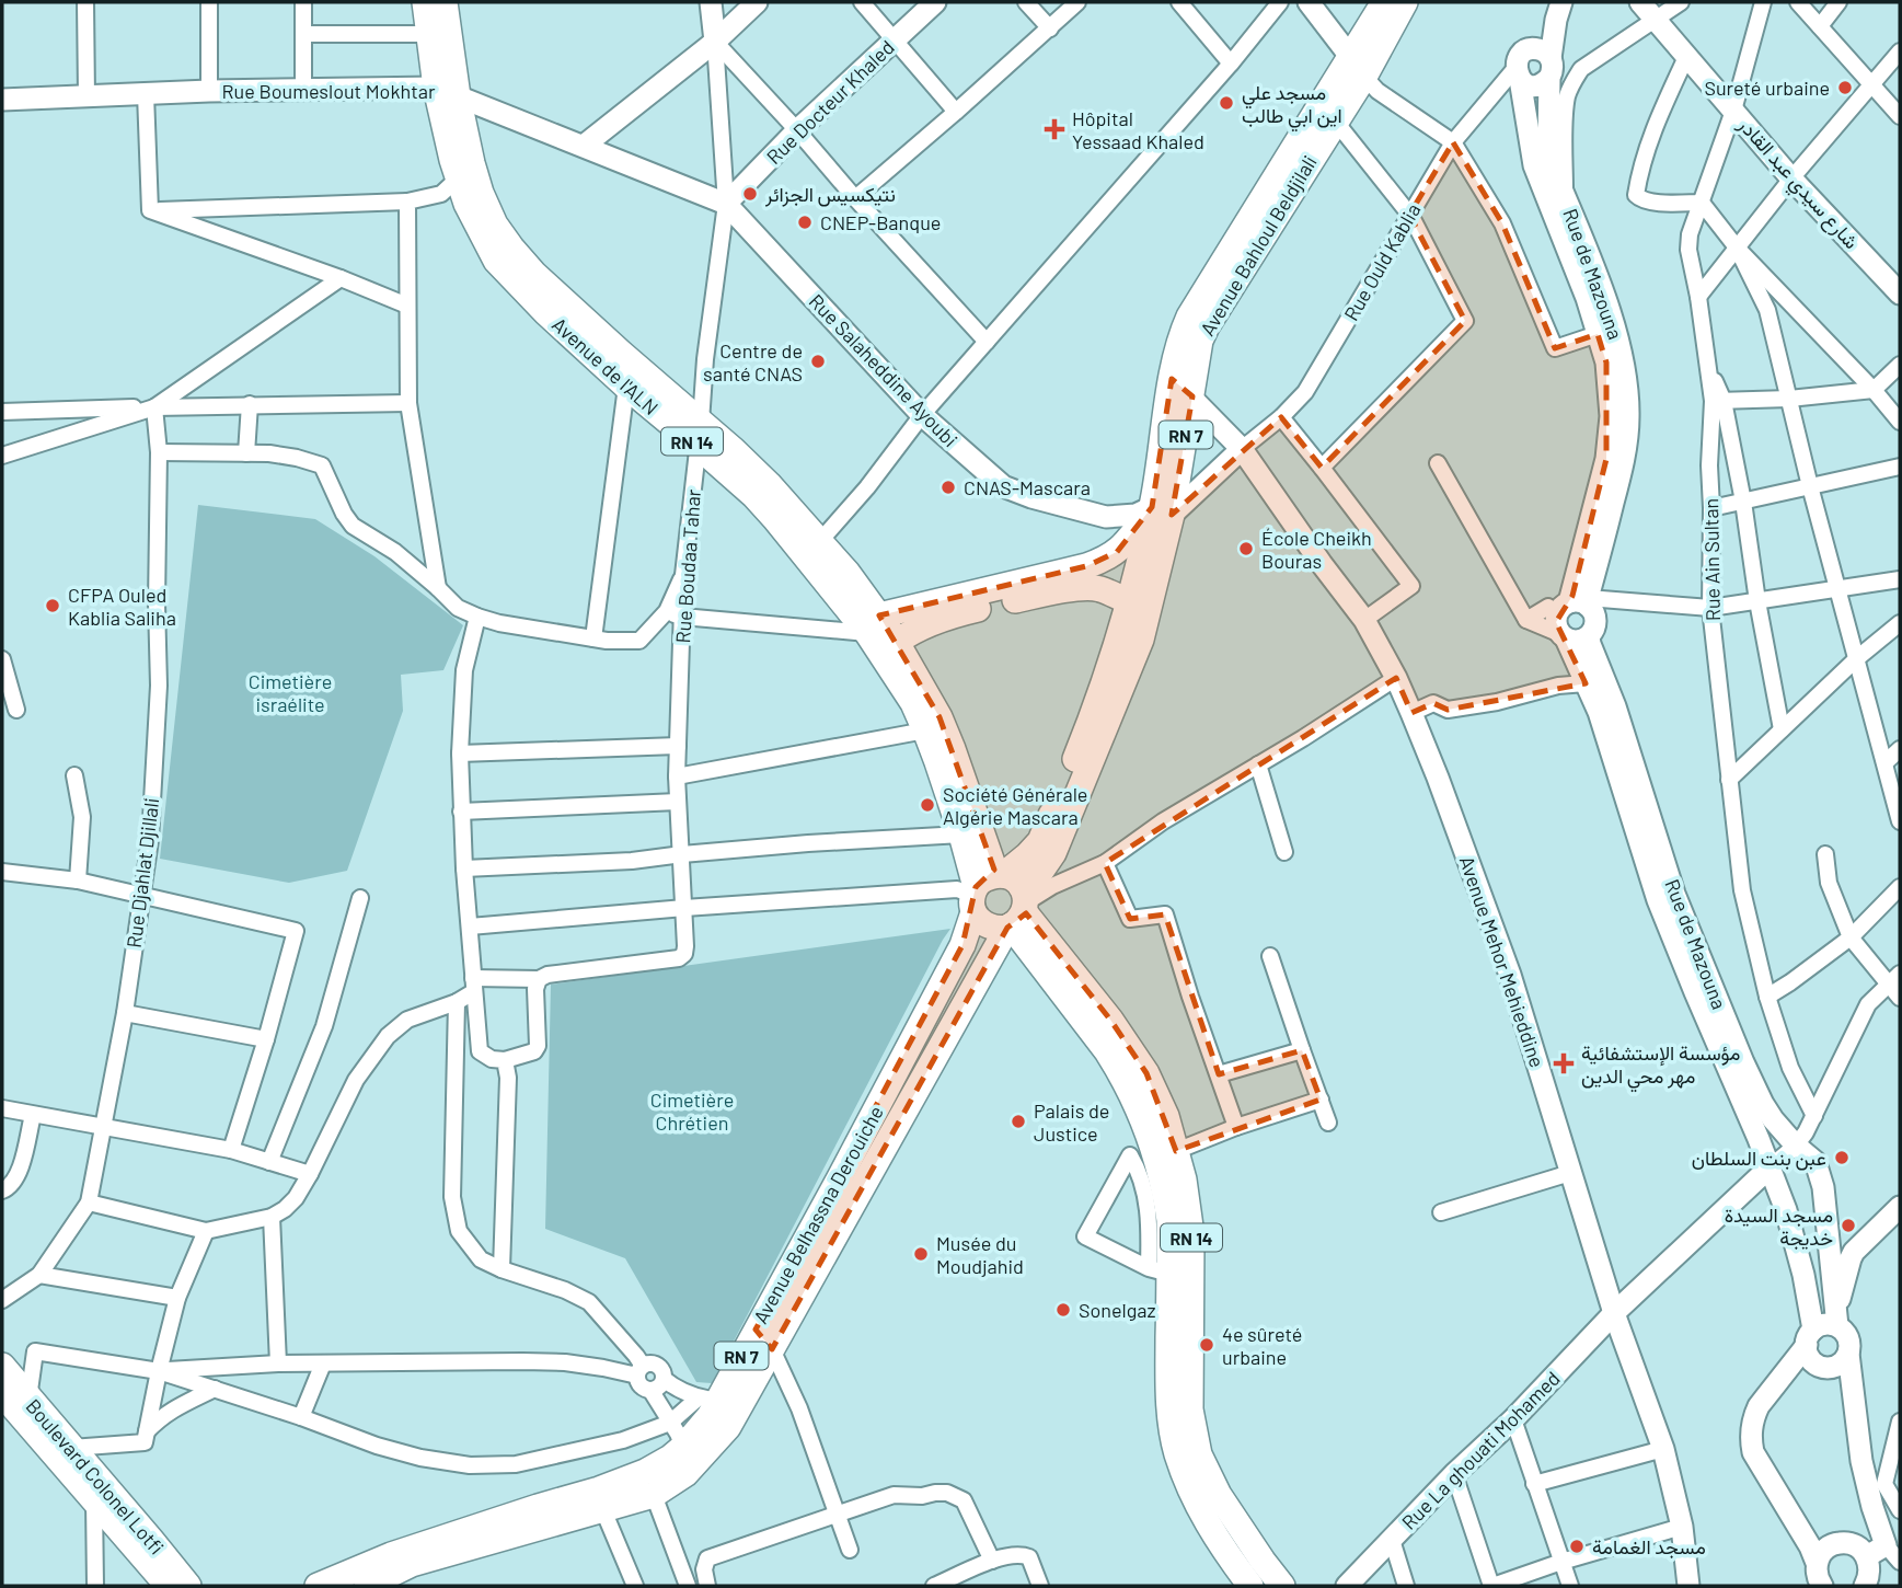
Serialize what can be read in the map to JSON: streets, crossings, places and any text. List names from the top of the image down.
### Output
{
  "streets": {
    "main road": [
      "Avenue Bahloul Beldjilali",
      "Avenue de l'ALN",
      "RN 7",
      "RN 14",
      "Avenue Belhassna Derouiche",
      "Boulevard Colonel Lotfi"
    ],
    "street": [
      "Rue Boumeslout Mokhtar",
      "Rue Docteur Khaled",
      "شارع سيدي عبد القادر",
      "Rue Ould Kablia",
      "Rue de Mazouna",
      "Rue Salaheddine Ayoubi",
      "Rue Ain Sultan",
      "Rue Boudaa Tahar",
      "Rue Djahlat Djillali",
      "Avenue Mehor Mehieddine",
      "Rue La ghouati Mohamed"
    ]
  },
  "crossings": [
    ["Rue Boumeslout Mokhtar", "Rue Docteur Khaled"],
    ["Rue Boumeslout Mokhtar", "Avenue de l'ALN"],
    ["Rue Boumeslout Mokhtar", "Rue Salaheddine Ayoubi"],
    ["Rue Boumeslout Mokhtar", "Rue Boudaa Tahar"],
    ["Rue Docteur Khaled", "Rue Salaheddine Ayoubi"],
    ["Rue Docteur Khaled", "Rue Boudaa Tahar"],
    ["Avenue Bahloul Beldjilali", "Avenue de l'ALN"],
    ["Avenue Bahloul Beldjilali", "Rue Salaheddine Ayoubi"],
    ["Avenue Bahloul Beldjilali", "RN 14"],
    ["Avenue Bahloul Beldjilali", "Avenue Mehor Mehieddine"],
    ["Avenue Bahloul Beldjilali", "Avenue Belhassna Derouiche"],
    ["Rue Ould Kablia", "Rue de Mazouna"],
    ["Rue Ould Kablia", "Avenue Mehor Mehieddine"],
    ["Rue de Mazouna", "Rue La ghouati Mohamed"],
    ["Avenue de l'ALN", "Rue Boudaa Tahar"],
    ["Avenue de l'ALN", "Avenue Belhassna Derouiche"],
    ["Rue Salaheddine Ayoubi", "Rue Boudaa Tahar"],
    ["RN 14", "Avenue Belhassna Derouiche"],
    ["Avenue Mehor Mehieddine", "Rue La ghouati Mohamed"]
  ],
  "parks": ["Cimetière israélite", "Cimetière Chrétien"],
  "places": {
    "other": [
      "Sureté urbaine",
      "مسجد علي اين ابي طالب",
      "نتيكسيس الجزائر",
      "CNEP-Banque",
      "Centre de santé CNAS",
      "CNAS-Mascara",
      "École Cheikh Bouras",
      "CFPA Ouled Kablia Saliha",
      "Société Générale Algérie Mascara",
      "Palais de Justice",
      "عبن بنت السلطان",
      "مسجد السيدة خديجة",
      "Musée du Moudjahid",
      "Sonelgaz",
      "4e sûreté urbaine",
      "مسجد الغمامة"
    ],
    "health": ["Hôpital Yessaad Khaled", "مؤسسة الإستشفائية مهر محي الدين"]
  }
}
